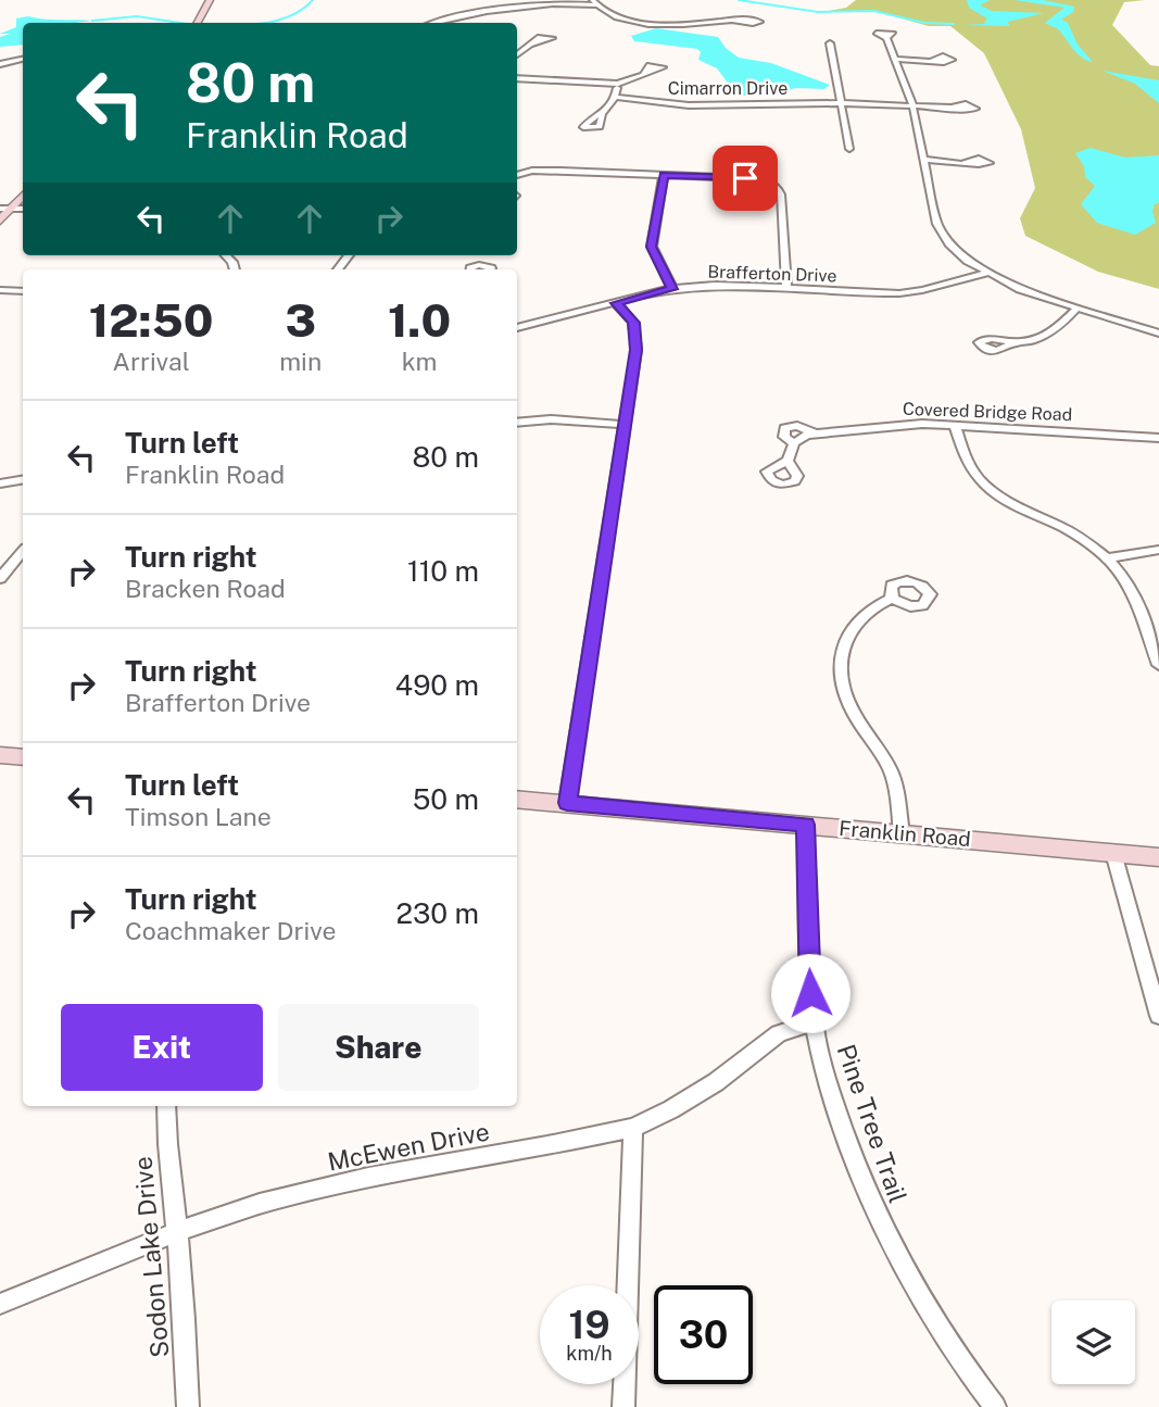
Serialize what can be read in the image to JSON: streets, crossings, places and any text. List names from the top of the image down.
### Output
{
  "streets": {
    "street": [
      "Cimarron Drive",
      "Brafferton Drive",
      "Covered Bridge Road",
      "Franklin Road",
      "Pine Tree Trail",
      "McEwen Drive",
      "Sodon Lake Drive"
    ]
  },
  "crossings": [
    ["Franklin Road", "Pine Tree Trail"],
    ["Pine Tree Trail", "McEwen Drive"],
    ["McEwen Drive", "Sodon Lake Drive"]
  ],
  "page": {
    "turn": ["80 m", "Franklin Road"],
    "eta": [
      "12:50",
      "Arrival",
      "3",
      "min",
      "1.0",
      "km"
    ],
    "list": [
      {
        "name": "Turn left",
        "note": "Franklin Road",
        "value": "80 m"
      },
      {
        "name": "Turn right",
        "note": "Bracken Road",
        "value": "110 m"
      },
      {
        "name": "Turn right",
        "note": "Brafferton Drive",
        "value": "490 m"
      },
      {
        "name": "Turn left",
        "note": "Timson Lane",
        "value": "50 m"
      },
      {
        "name": "Turn right",
        "note": "Coachmaker Drive",
        "value": "230 m"
      }
    ],
    "buttons": ["Exit", "Share"],
    "speed": "19 km/h",
    "limit": "30"
  }
}
